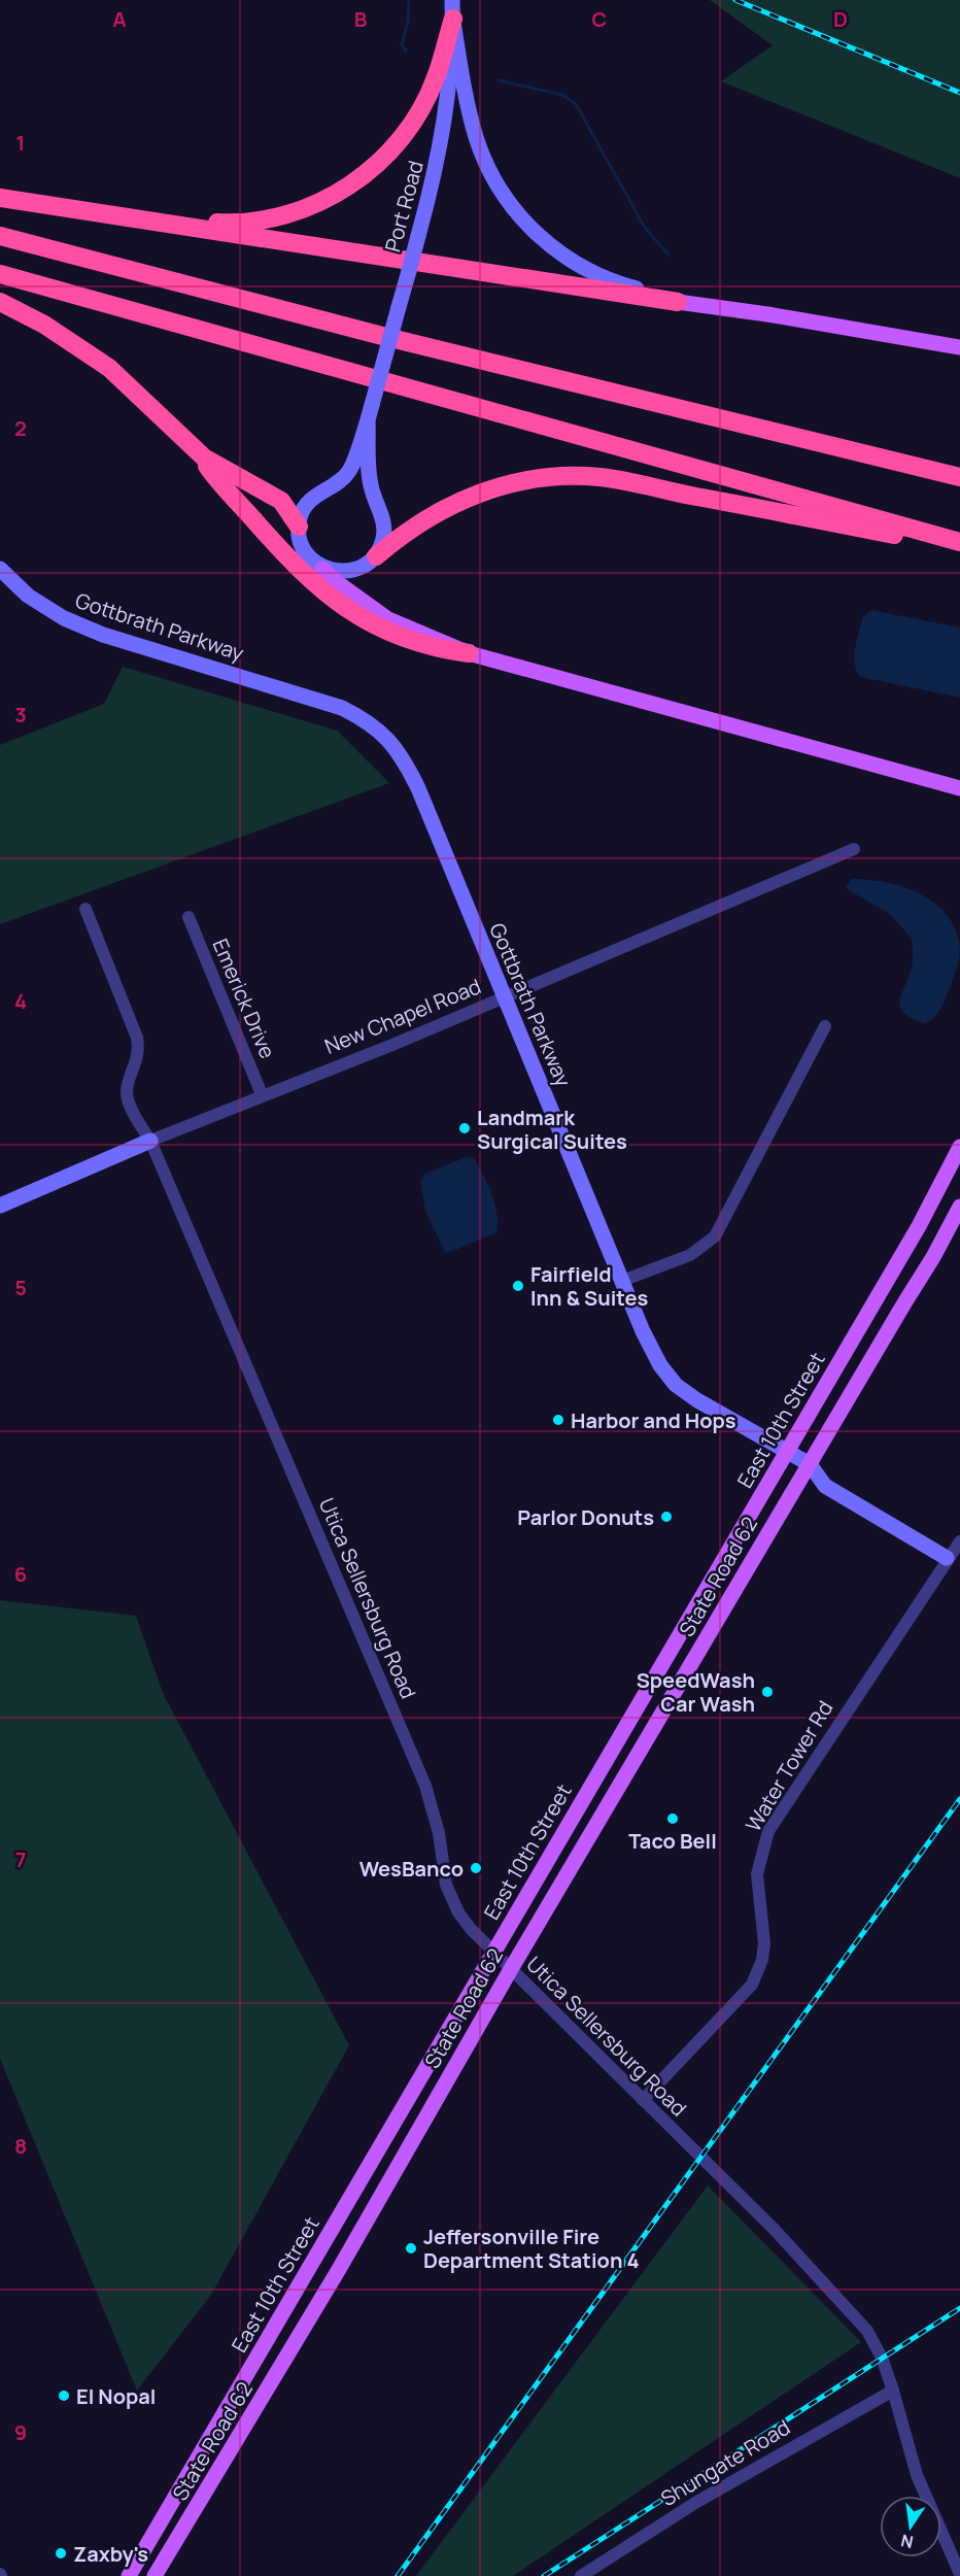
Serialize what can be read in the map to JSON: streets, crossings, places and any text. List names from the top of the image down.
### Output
{
  "streets": {
    "main road": ["East 10th Street", "State Road 62"],
    "street": [
      "Port Road",
      "Gottbrath Parkway",
      "Emerick Drive",
      "New Chapel Road",
      "Utica Sellersburg Road",
      "Water Tower Rd",
      "Shungate Road"
    ]
  },
  "crossings": [
    ["Gottbrath Parkway", "New Chapel Road"],
    ["Gottbrath Parkway", "East 10th Street"],
    ["Gottbrath Parkway", "State Road 62"],
    ["Gottbrath Parkway", "Water Tower Rd"],
    ["Emerick Drive", "New Chapel Road"],
    ["New Chapel Road", "Utica Sellersburg Road"],
    ["East 10th Street", "Utica Sellersburg Road"],
    ["State Road 62", "Utica Sellersburg Road"],
    ["Utica Sellersburg Road", "Water Tower Rd"],
    ["Utica Sellersburg Road", "Shungate Road"]
  ],
  "places": [
    "Landmark Surgical Suites",
    "Fairfield Inn & Suites",
    "Harbor and Hops",
    "Parlor Donuts",
    "SpeedWash Car Wash",
    "Taco Bell",
    "WesBanco",
    "Jeffersonville Fire Department Station 4",
    "El Nopal",
    "Zaxby's"
  ],
  "north": "bottom",
  "grid": {
    "columns": [
      "A",
      "B",
      "C",
      "D"
    ],
    "rows": [
      "1",
      "2",
      "3",
      "4",
      "5",
      "6",
      "7",
      "8",
      "9"
    ]
  }
}
